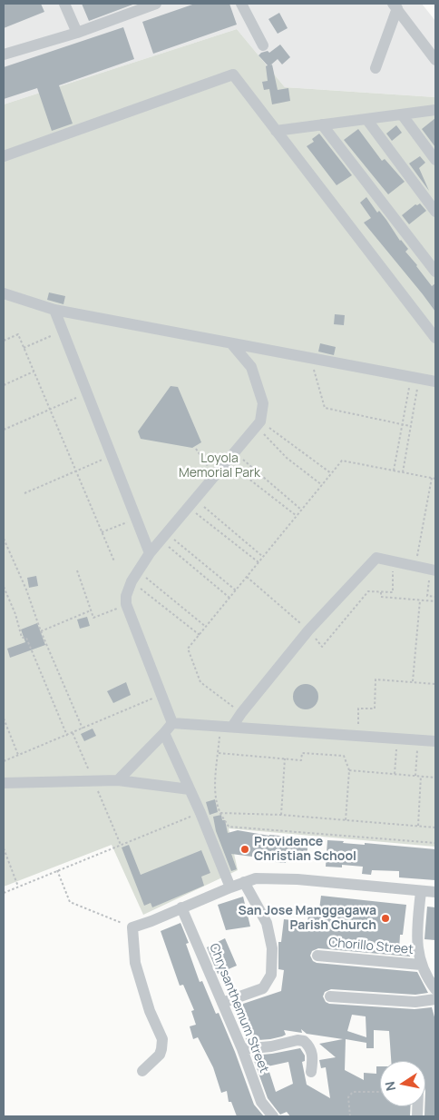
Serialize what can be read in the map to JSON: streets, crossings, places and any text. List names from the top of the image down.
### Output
{
  "streets": {
    "street": ["Chorillo Street", "Chrysanthemum Street"]
  },
  "parks": ["Loyola Memorial Park"],
  "places": ["Providence Christian School", "San Jose Manggagawa Parish Church"],
  "north": "left"
}
